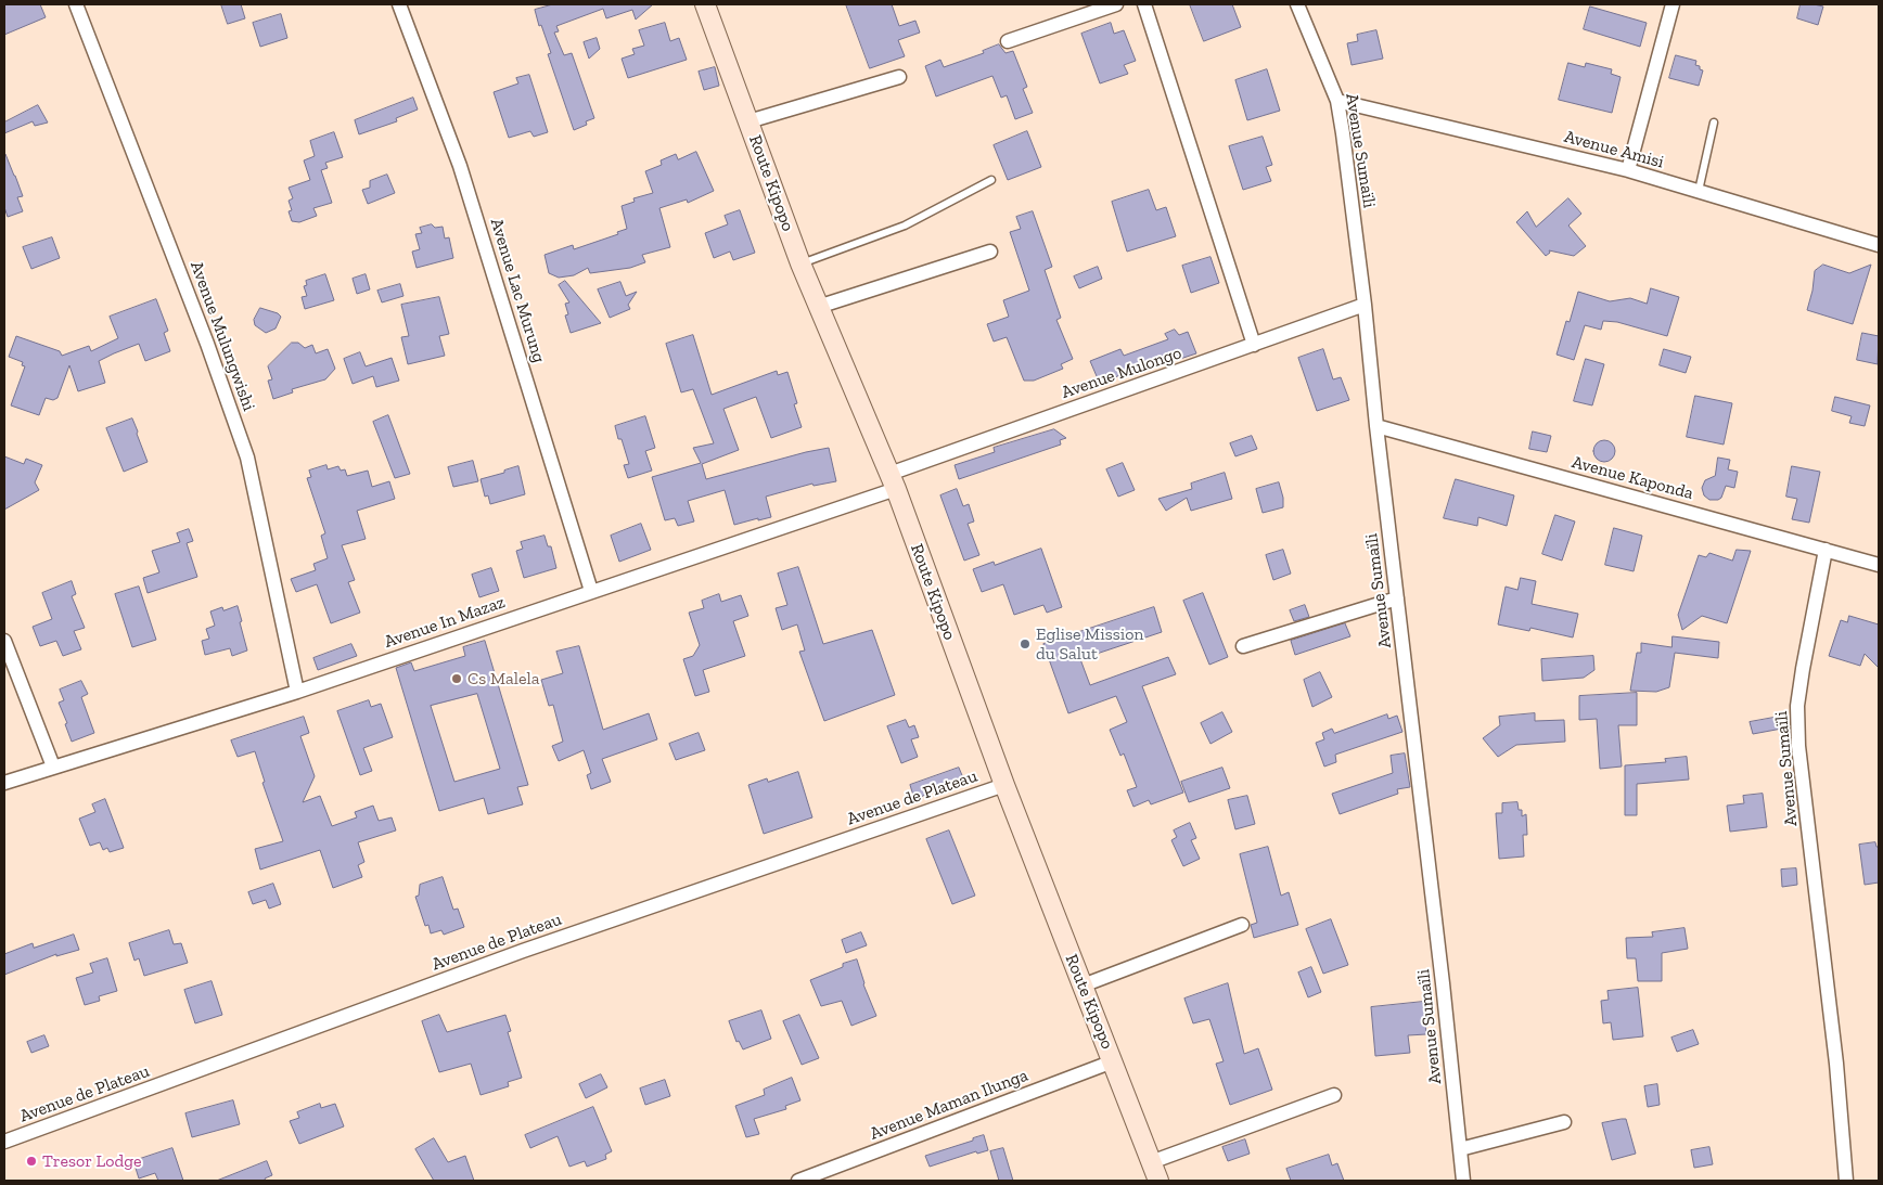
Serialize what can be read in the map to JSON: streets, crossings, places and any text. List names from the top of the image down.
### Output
{
  "streets": {
    "main road": ["Route Kipopo"],
    "street": [
      "Avenue Amisi",
      "Avenue Sumaïli",
      "Avenue Lac Murung",
      "Avenue Mulungwishi",
      "Avenue Mulongo",
      "Avenue Kaponda",
      "Avenue In Mazaz",
      "Avenue de Plateau",
      "Avenue Maman Ilunga"
    ]
  },
  "crossings": [
    ["Avenue Amisi", "Avenue Sumaïli"],
    ["Avenue Sumaïli", "Avenue Mulongo"],
    ["Avenue Sumaïli", "Avenue Kaponda"],
    ["Route Kipopo", "Avenue Mulongo"],
    ["Route Kipopo", "Avenue In Mazaz"],
    ["Route Kipopo", "Avenue de Plateau"],
    ["Route Kipopo", "Avenue Maman Ilunga"],
    ["Avenue Lac Murung", "Avenue In Mazaz"],
    ["Avenue Mulungwishi", "Avenue In Mazaz"],
    ["Avenue Mulongo", "Avenue In Mazaz"]
  ],
  "places": ["Eglise Mission du Salut", "Cs Malela", "Tresor Lodge"]
}
